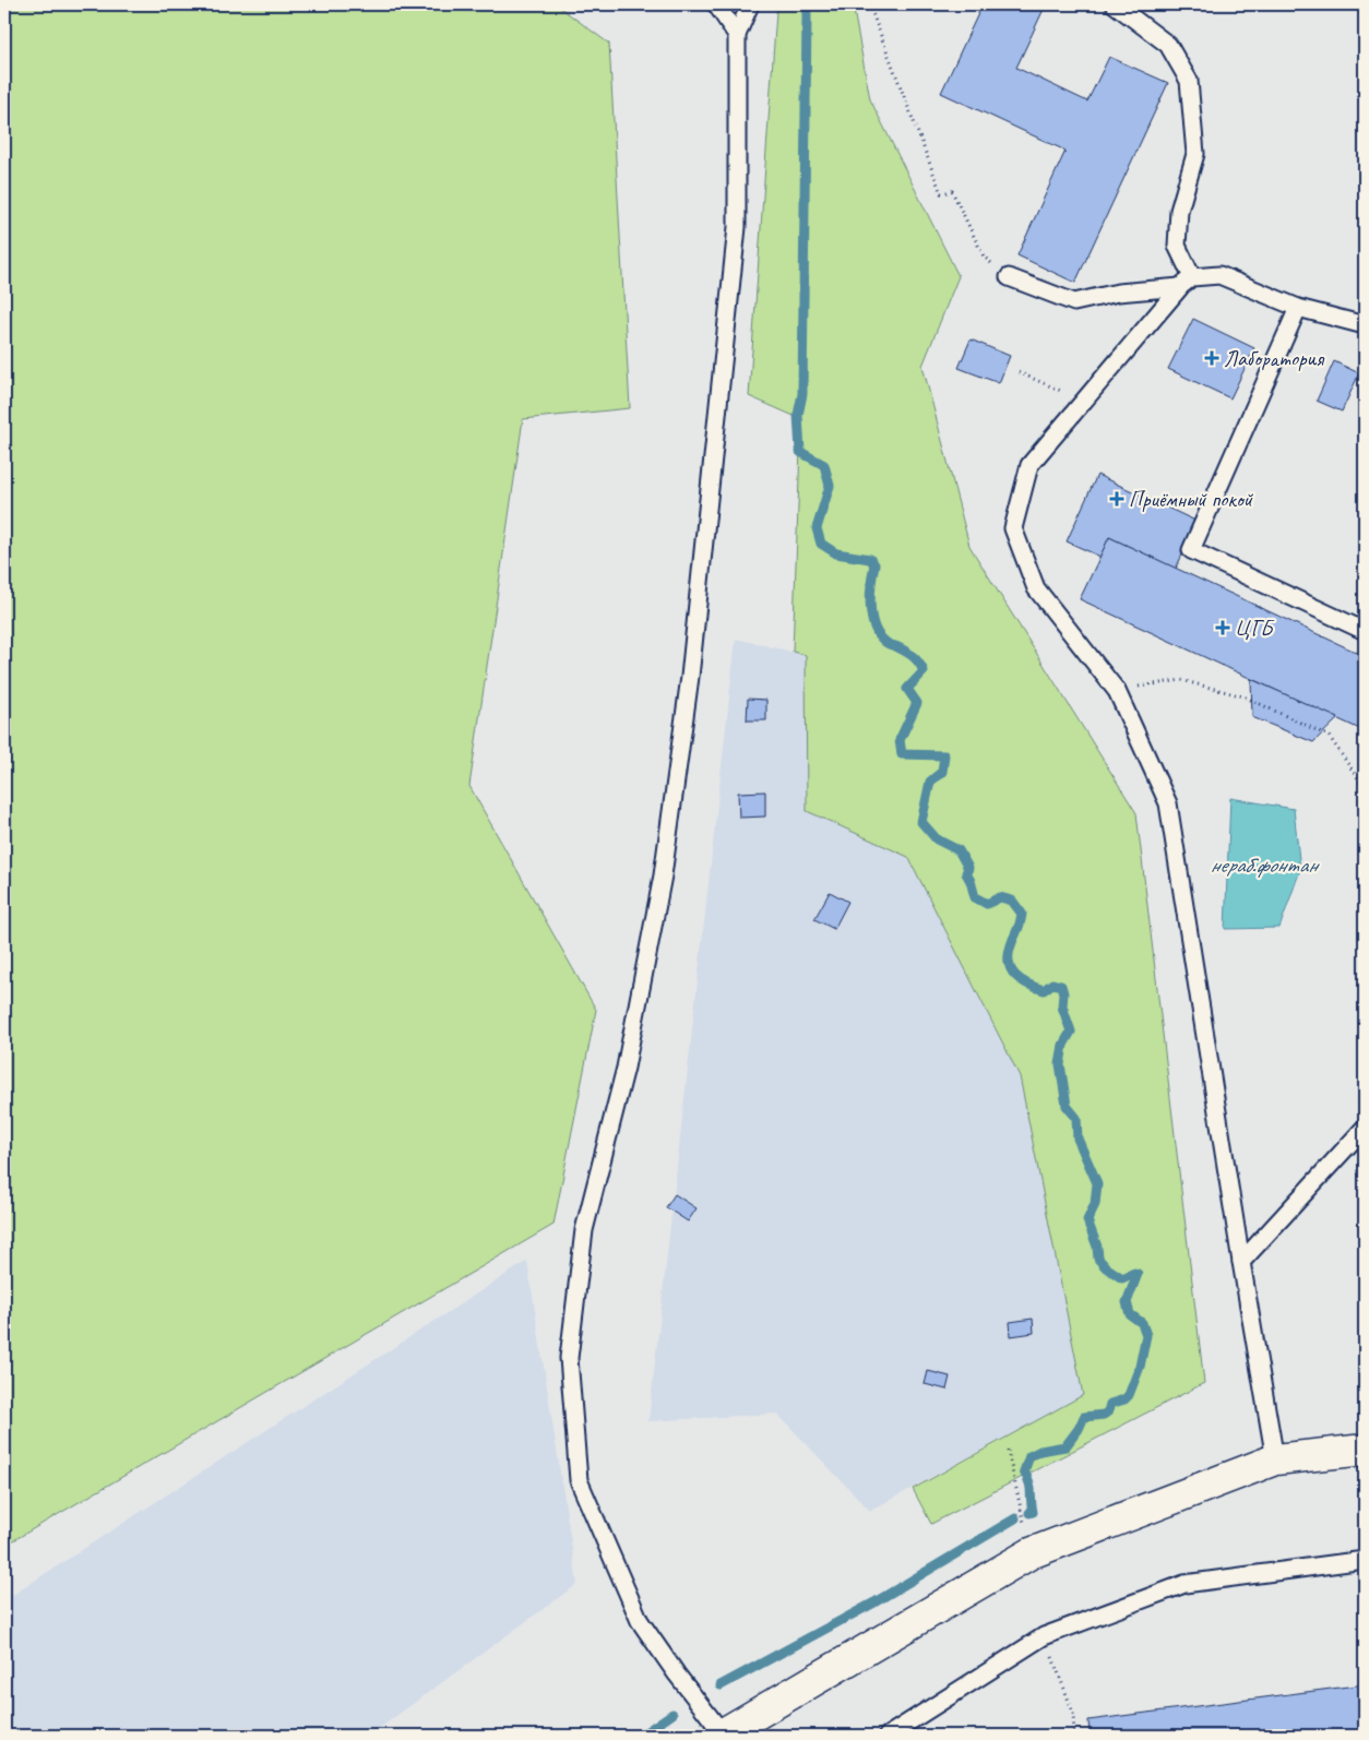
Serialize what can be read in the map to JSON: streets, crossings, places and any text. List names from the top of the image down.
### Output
{
  "water": ["нераб.фонтан"],
  "places": {
    "health": ["Лаборатория", "Приёмный покой", "ЦГБ"]
  }
}
